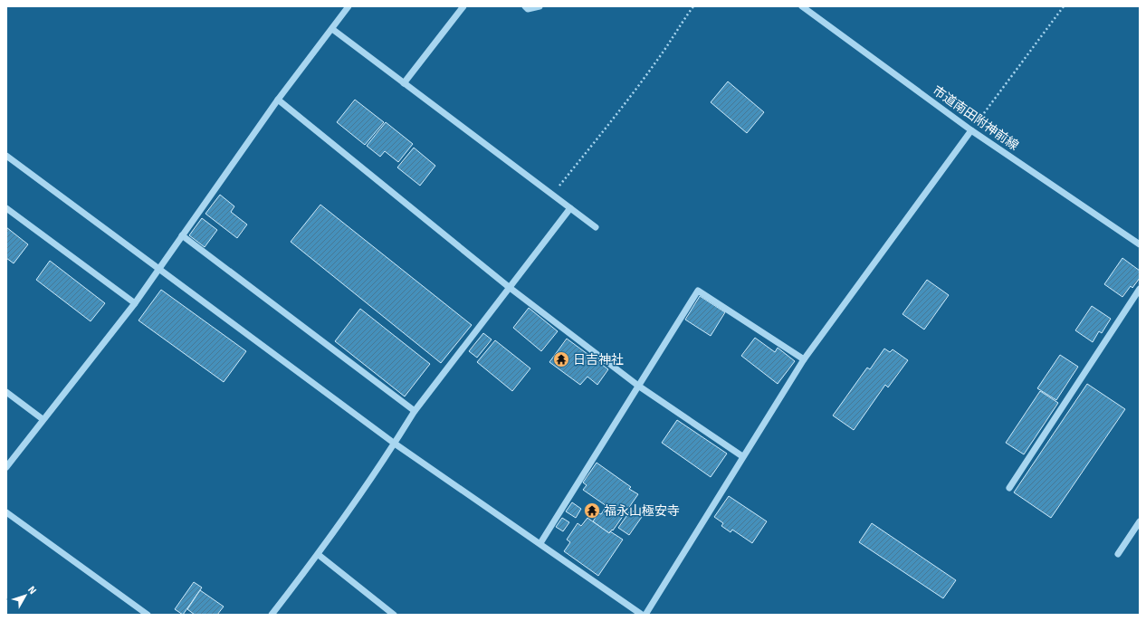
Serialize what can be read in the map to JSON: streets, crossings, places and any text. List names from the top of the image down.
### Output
{
  "streets": {
    "street": ["市道南田附神前線"]
  },
  "places": {
    "temple": ["日吉神社", "福永山極安寺"]
  },
  "north": "top right"
}
